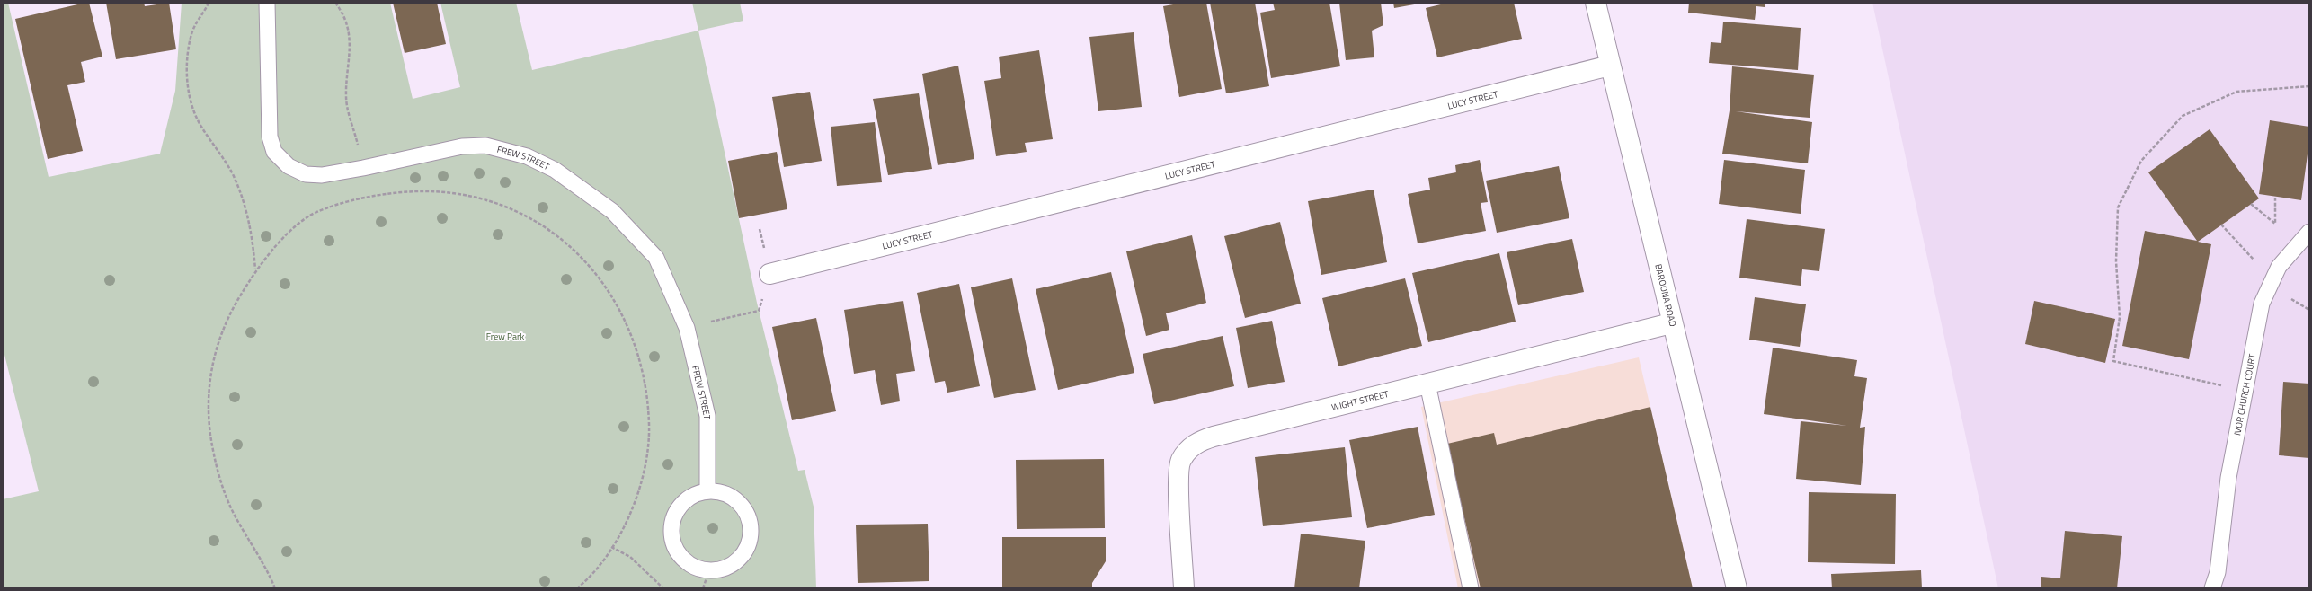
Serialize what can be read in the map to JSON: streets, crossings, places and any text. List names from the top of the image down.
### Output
{
  "streets": {
    "street": ["LUCY STREET", "BAROONA ROAD", "WIGHT STREET"],
    "lane": ["FREW STREET", "IVOR CHURCH COURT"]
  },
  "crossings": [
    ["LUCY STREET", "BAROONA ROAD"],
    ["BAROONA ROAD", "WIGHT STREET"]
  ],
  "parks": ["Frew Park"]
}
